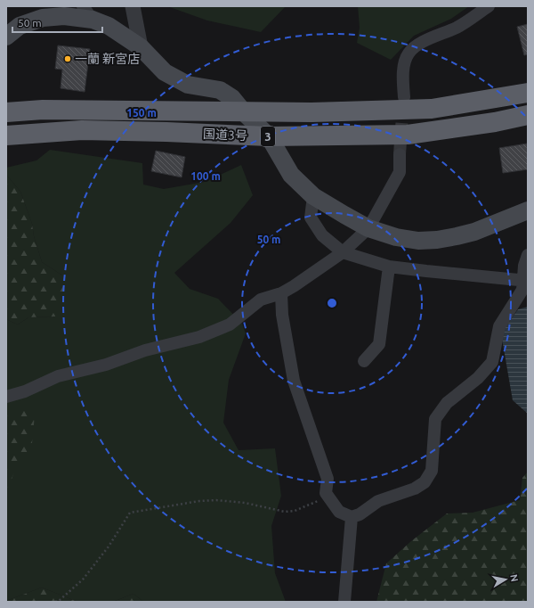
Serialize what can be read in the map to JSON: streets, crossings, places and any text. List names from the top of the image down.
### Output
{
  "streets": {
    "highway": ["国道3号", "3"]
  },
  "places": ["一蘭 新宮店"],
  "scale_bar": "50 m",
  "north": "right",
  "rings": ["150 m", "100 m", "50 m"]
}
